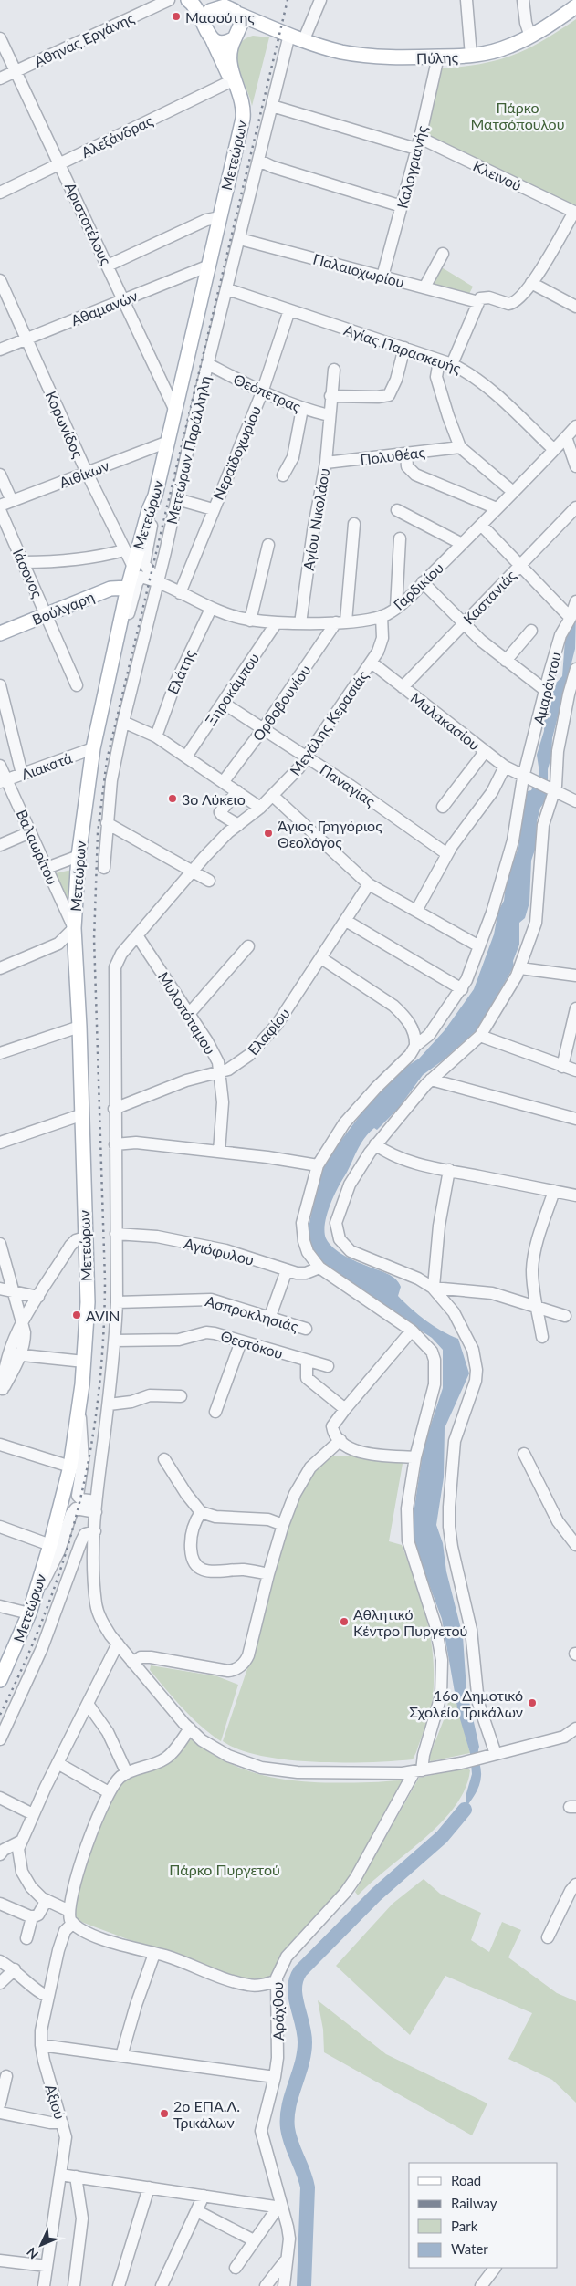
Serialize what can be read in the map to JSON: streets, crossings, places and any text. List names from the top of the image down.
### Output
{
  "streets": {
    "main road": ["Πύλης", "Μετεώρων", "Βούλγαρη"],
    "street": [
      "Αθηνάς Εργάνης",
      "Αλεξάνδρας",
      "Καλογριανής",
      "Κλεινού",
      "Αριστοτέλους",
      "Παλαιοχωρίου",
      "Αθαμανών",
      "Αγίας Παρασκευής",
      "Θεόπετρας",
      "Κορωνίδος",
      "Μετεώρων Παράλληλη",
      "Νεραϊδοχωρίου",
      "Πολυθέας",
      "Αιθίκων",
      "Αγίου Νικολάου",
      "Ιάσονος",
      "Γαρδικίου",
      "Καστανιάς",
      "Ελάτης",
      "Αμαράντου",
      "Ξηροκάμπου",
      "Ορθοβουνίου",
      "Μαλακασίου",
      "Μεγάλης Κερασιάς",
      "Λιακατά",
      "Παναγίας",
      "Βαλαωρίτου",
      "Μυλοπόταμου",
      "Ελαφίου",
      "Αγιόφυλου",
      "Ασπροκλησιάς",
      "Θεοτόκου",
      "Αράχθου",
      "Αξιού"
    ]
  },
  "crossings": [
    ["Αθηνάς Εργάνης", "Αριστοτέλους"],
    ["Πύλης", "Καλογριανής"],
    ["Πύλης", "Μετεώρων Παράλληλη"],
    ["Αλεξάνδρας", "Μετεώρων"],
    ["Αλεξάνδρας", "Αριστοτέλους"],
    ["Μετεώρων", "Αριστοτέλους"],
    ["Μετεώρων", "Αθαμανών"],
    ["Μετεώρων", "Κορωνίδος"],
    ["Μετεώρων", "Αιθίκων"],
    ["Μετεώρων", "Βούλγαρη"],
    ["Μετεώρων", "Λιακατά"],
    ["Μετεώρων", "Βαλαωρίτου"],
    ["Καλογριανής", "Κλεινού"],
    ["Καλογριανής", "Παλαιοχωρίου"],
    ["Κλεινού", "Μετεώρων Παράλληλη"],
    ["Αριστοτέλους", "Αθαμανών"],
    ["Παλαιοχωρίου", "Μετεώρων Παράλληλη"],
    ["Αθαμανών", "Κορωνίδος"],
    ["Αγίας Παρασκευής", "Μετεώρων Παράλληλη"],
    ["Αγίας Παρασκευής", "Νεραϊδοχωρίου"],
    ["Αγίας Παρασκευής", "Γαρδικίου"],
    ["Θεόπετρας", "Μετεώρων Παράλληλη"],
    ["Θεόπετρας", "Νεραϊδοχωρίου"],
    ["Θεόπετρας", "Αγίου Νικολάου"],
    ["Κορωνίδος", "Αιθίκων"],
    ["Μετεώρων Παράλληλη", "Γαρδικίου"],
    ["Νεραϊδοχωρίου", "Γαρδικίου"],
    ["Πολυθέας", "Αγίου Νικολάου"],
    ["Αγίου Νικολάου", "Γαρδικίου"],
    ["Ιάσονος", "Βούλγαρη"],
    ["Γαρδικίου", "Ελάτης"],
    ["Γαρδικίου", "Ξηροκάμπου"],
    ["Γαρδικίου", "Ορθοβουνίου"],
    ["Γαρδικίου", "Μεγάλης Κερασιάς"],
    ["Καστανιάς", "Μαλακασίου"],
    ["Αμαράντου", "Μαλακασίου"],
    ["Αμαράντου", "Αγιόφυλου"],
    ["Αμαράντου", "Αράχθου"],
    ["Ξηροκάμπου", "Παναγίας"],
    ["Ορθοβουνίου", "Παναγίας"],
    ["Μαλακασίου", "Μεγάλης Κερασιάς"],
    ["Μεγάλης Κερασιάς", "Παναγίας"],
    ["Μεγάλης Κερασιάς", "Μυλοπόταμου"],
    ["Μεγάλης Κερασιάς", "Ελαφίου"],
    ["Μεγάλης Κερασιάς", "Αγιόφυλου"],
    ["Μεγάλης Κερασιάς", "Ασπροκλησιάς"],
    ["Μεγάλης Κερασιάς", "Θεοτόκου"],
    ["Μεγάλης Κερασιάς", "Αράχθου"],
    ["Λιακατά", "Βαλαωρίτου"],
    ["Μυλοπόταμου", "Ελαφίου"],
    ["Αγιόφυλου", "Αράχθου"]
  ],
  "parks": ["Πάρκο Ματσόπουλου", "Πάρκο Πυργετού"],
  "places": [
    "Μασούτης",
    "3ο Λύκειο",
    "Άγιος Γρηγόριος Θεολόγος",
    "AVIN",
    "Αθλητικό Κέντρο Πυργετού",
    "16ο Δημοτικό Σχολείο Τρικάλων",
    "2ο ΕΠΑ.Λ. Τρικάλων"
  ],
  "legend": [
    "Road",
    "Railway",
    "Park",
    "Water"
  ],
  "north": "bottom left"
}
